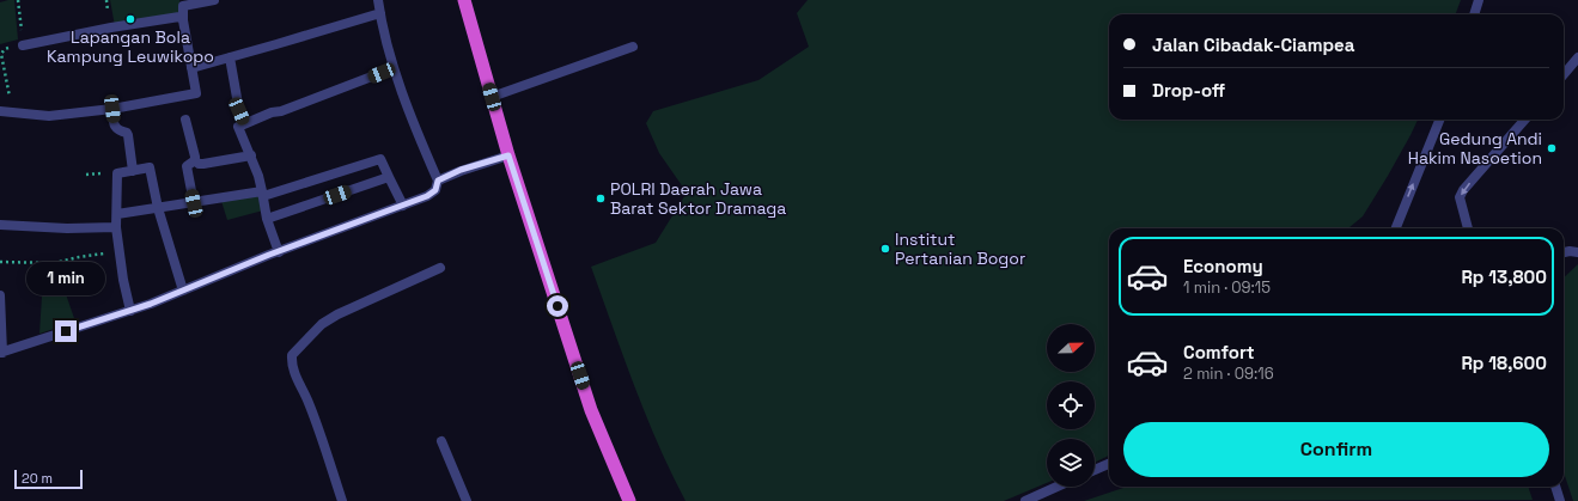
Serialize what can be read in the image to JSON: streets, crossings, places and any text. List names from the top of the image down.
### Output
{
  "places": [
    "Lapangan Bola Kampung Leuwikopo",
    "Gedung Andi Hakim Nasoetion",
    "POLRI Daerah Jawa Barat Sektor Dramaga",
    "Institut Pertanian Bogor"
  ],
  "scale_bar": "20 m",
  "north": "right",
  "page": {
    "banner": ["Jalan Cibadak-Ciampea", "Drop-off"],
    "list": [
      {
        "name": "Economy",
        "note": "1 min · 09:15",
        "value": "Rp 13,800"
      },
      {
        "name": "Comfort",
        "note": "2 min · 09:16",
        "value": "Rp 18,600"
      }
    ],
    "bubble": "1 min",
    "buttons": "Confirm",
    "scale": "20 m"
  }
}
